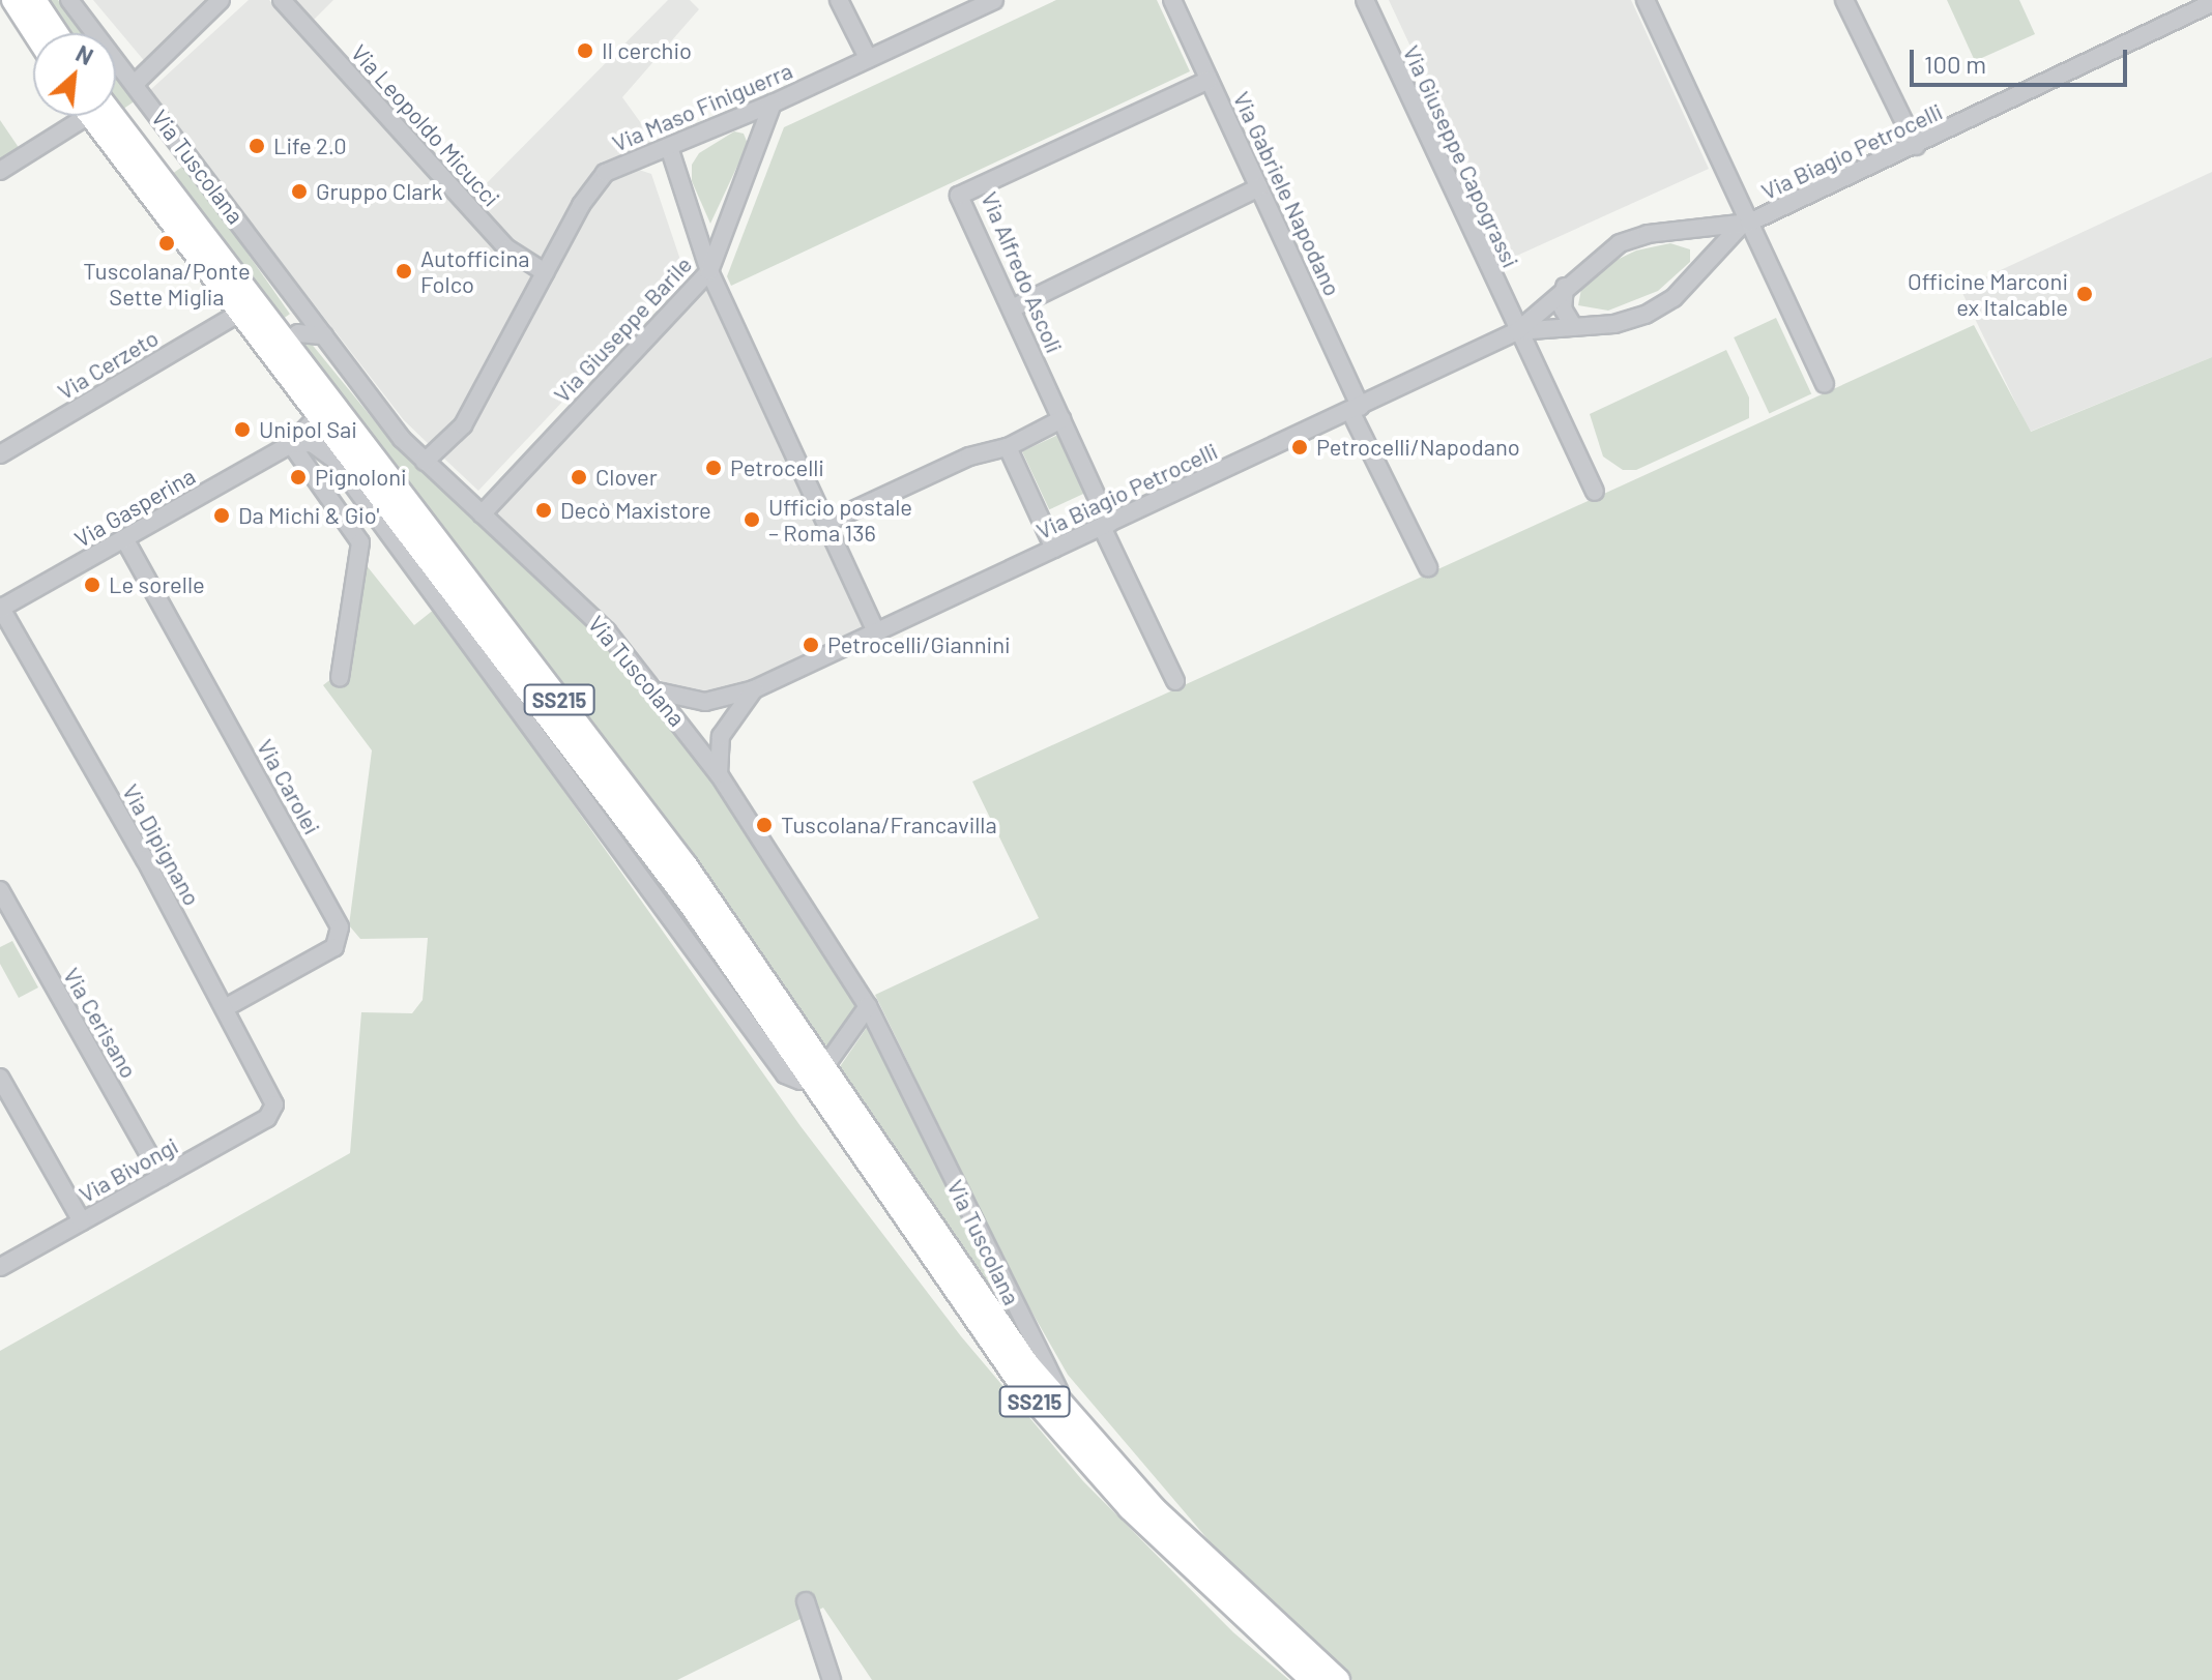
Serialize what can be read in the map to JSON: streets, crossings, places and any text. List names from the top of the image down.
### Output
{
  "streets": {
    "main road": ["Via Tuscolana", "SS215"],
    "street": [
      "Via Maso Finiguerra",
      "Via Leopoldo Micucci",
      "Via Biagio Petrocelli",
      "Via Giuseppe Capograssi",
      "Via Gabriele Napodano",
      "Via Alfredo Ascoli",
      "Via Giuseppe Barile",
      "Via Cerzeto",
      "Via Gasperina",
      "Via Carolei",
      "Via Dipignano",
      "Via Cerisano",
      "Via Bivongi"
    ]
  },
  "crossings": [
    ["Via Maso Finiguerra", "Via Leopoldo Micucci"],
    ["Via Maso Finiguerra", "Via Tuscolana"],
    ["Via Maso Finiguerra", "Via Giuseppe Barile"],
    ["Via Biagio Petrocelli", "Via Giuseppe Capograssi"],
    ["Via Biagio Petrocelli", "Via Tuscolana"],
    ["Via Biagio Petrocelli", "Via Gabriele Napodano"],
    ["Via Biagio Petrocelli", "Via Alfredo Ascoli"],
    ["Via Tuscolana", "Via Giuseppe Barile"],
    ["Via Tuscolana", "Via Cerzeto"],
    ["Via Tuscolana", "Via Gasperina"],
    ["Via Gabriele Napodano", "Via Alfredo Ascoli"],
    ["Via Gasperina", "Via Carolei"],
    ["Via Gasperina", "Via Dipignano"],
    ["Via Carolei", "Via Dipignano"],
    ["Via Dipignano", "Via Bivongi"],
    ["Via Cerisano", "Via Bivongi"]
  ],
  "places": [
    "Il cerchio",
    "Life 2.0",
    "Gruppo Clark",
    "Tuscolana/Ponte Sette Miglia",
    "Autofficina Folco",
    "Officine Marconi ex Italcable",
    "Unipol Sai",
    "Petrocelli/Napodano",
    "Petrocelli",
    "Pignoloni",
    "Clover",
    "Decò Maxistore",
    "Da Michi & Gio'",
    "Ufficio postale – Roma 136",
    "Le sorelle",
    "Petrocelli/Giannini",
    "Tuscolana/Francavilla"
  ],
  "scale_bar": "100 m",
  "north": "top right"
}
